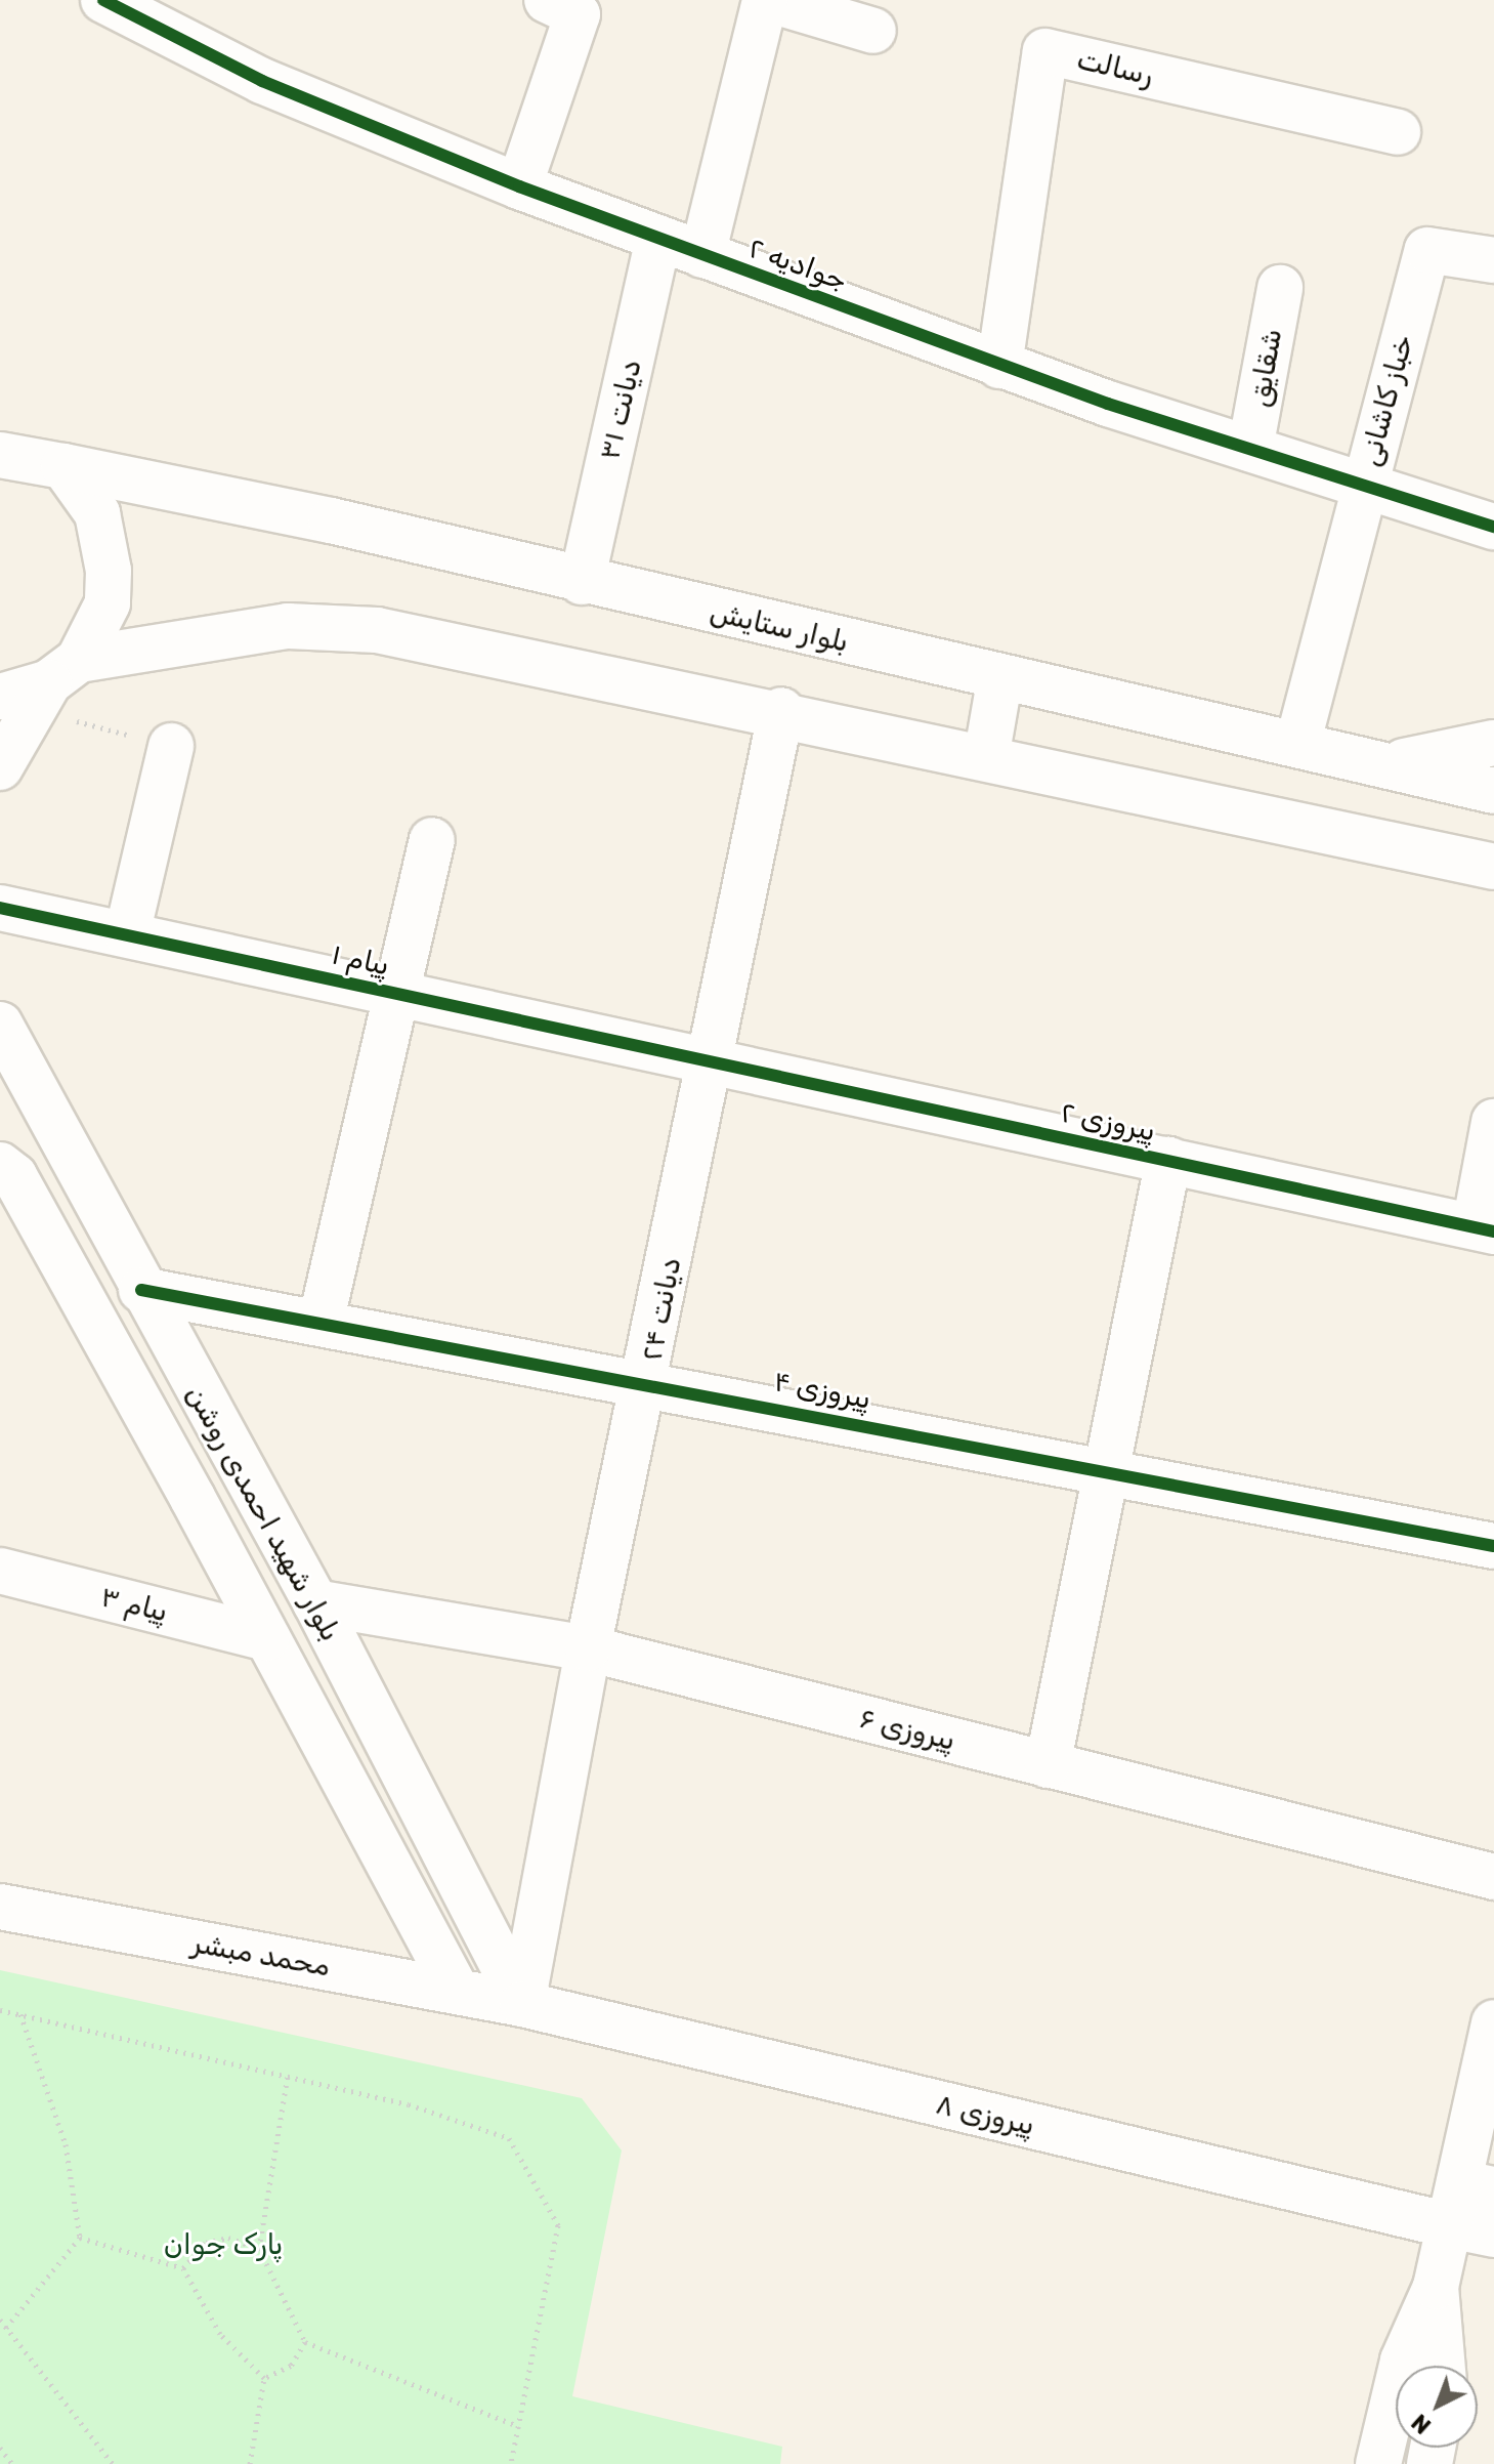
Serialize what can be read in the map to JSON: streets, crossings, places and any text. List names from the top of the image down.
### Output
{
  "streets": {
    "street": [
      "رسالت",
      "جوادیه ۲",
      "شقایق",
      "خباز کاشانی",
      "دیانت ۳۱",
      "بلوار ستایش",
      "پیام ۱",
      "پیروزی ۲",
      "دیانت ۲۴",
      "پیروزی ۴",
      "بلوار شهید احمدی روشن",
      "پیام ۳",
      "پیروزی ۶",
      "محمد مبشر",
      "پیروزی ۸"
    ]
  },
  "crossings": [
    ["رسالت", "جوادیه ۲"],
    ["جوادیه ۲", "شقایق"],
    ["جوادیه ۲", "خباز کاشانی"],
    ["جوادیه ۲", "دیانت ۳۱"],
    ["خباز کاشانی", "بلوار ستایش"],
    ["دیانت ۳۱", "بلوار ستایش"],
    ["پیام ۱", "پیروزی ۲"],
    ["پیام ۱", "دیانت ۲۴"],
    ["پیروزی ۲", "دیانت ۲۴"],
    ["دیانت ۲۴", "پیروزی ۴"],
    ["دیانت ۲۴", "بلوار شهید احمدی روشن"],
    ["دیانت ۲۴", "پیروزی ۶"],
    ["دیانت ۲۴", "محمد مبشر"],
    ["دیانت ۲۴", "پیروزی ۸"],
    ["پیروزی ۴", "بلوار شهید احمدی روشن"],
    ["بلوار شهید احمدی روشن", "پیام ۳"],
    ["بلوار شهید احمدی روشن", "پیروزی ۶"],
    ["بلوار شهید احمدی روشن", "محمد مبشر"],
    ["بلوار شهید احمدی روشن", "پیروزی ۸"],
    ["محمد مبشر", "پیروزی ۸"]
  ],
  "parks": ["پارک جوان"],
  "north": "bottom left"
}
